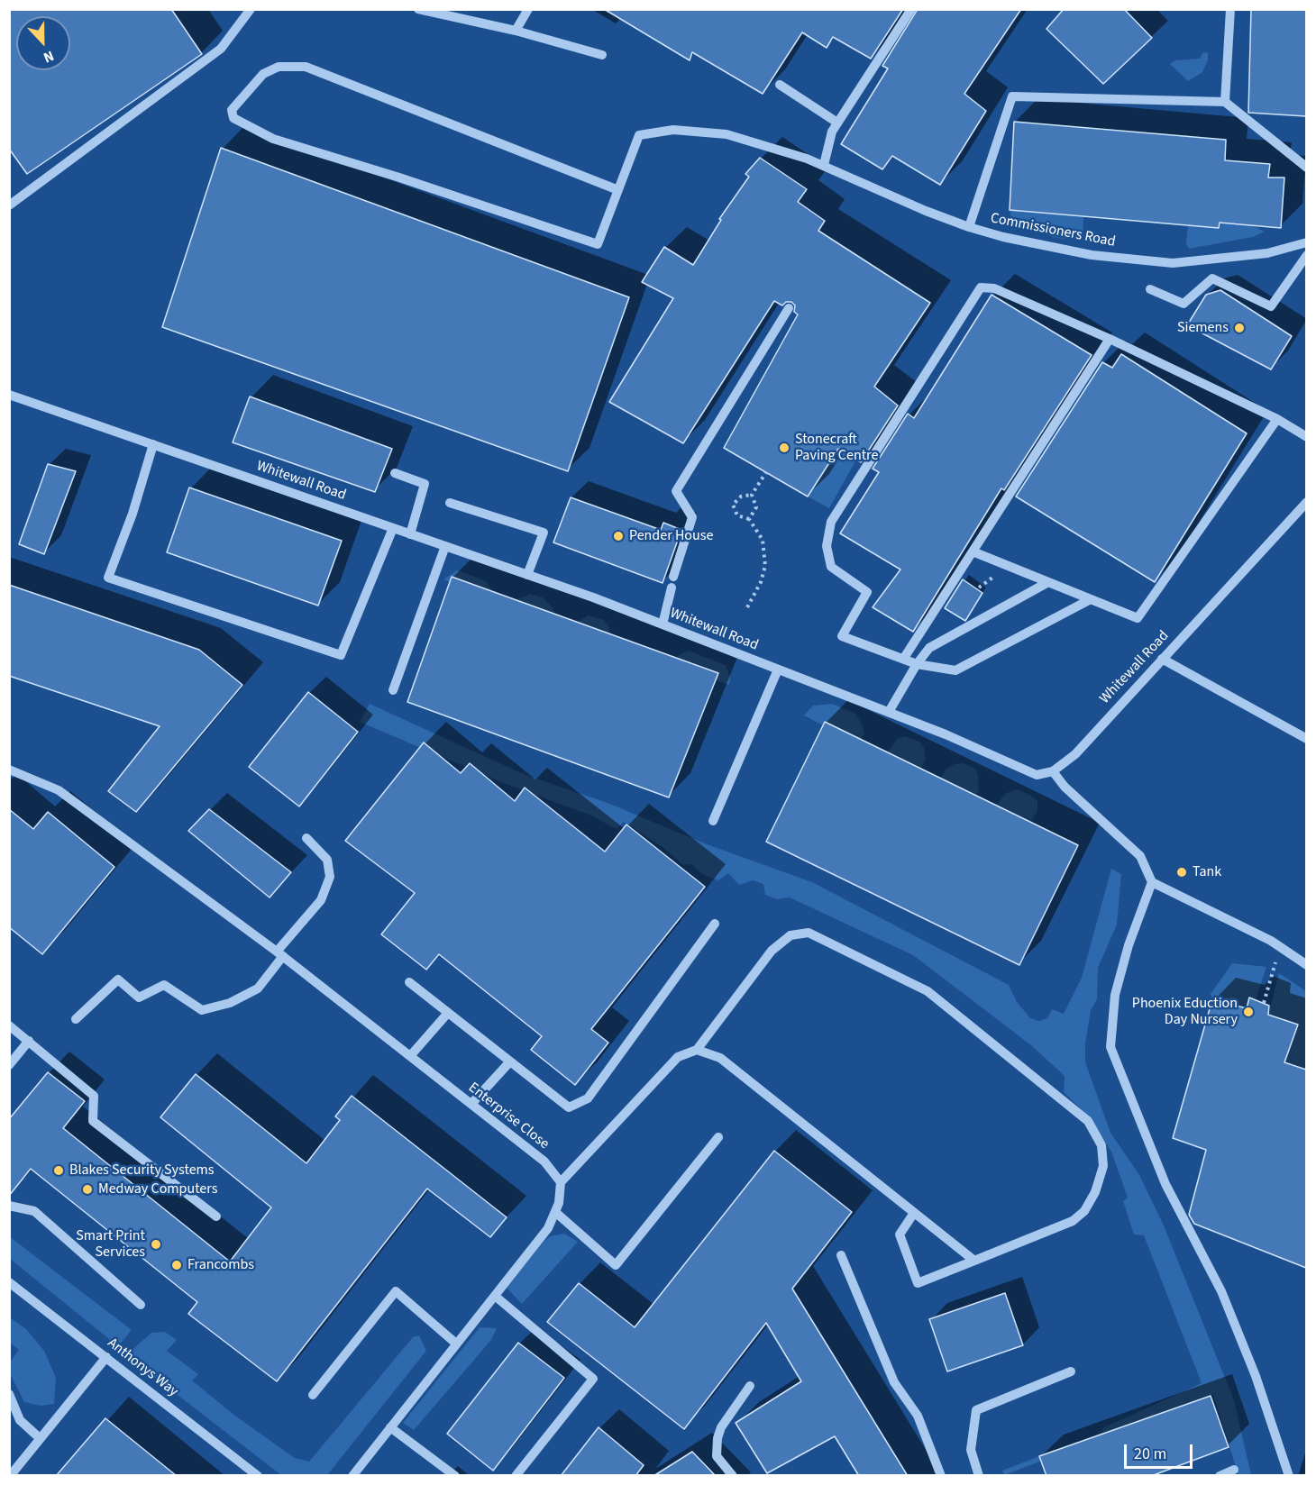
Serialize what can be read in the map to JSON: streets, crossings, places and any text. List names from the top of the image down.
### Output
{
  "streets": {
    "street": [
      "Commissioners Road",
      "Whitewall Road",
      "Enterprise Close",
      "Anthonys Way"
    ]
  },
  "places": [
    "Siemens",
    "Stonecraft Paving Centre",
    "Pender House",
    "Tank",
    "Phoenix Eduction Day Nursery",
    "Blakes Security Systems",
    "Medway Computers",
    "Smart Print Services",
    "Francombs"
  ],
  "scale_bar": "20 m",
  "north": "bottom"
}
